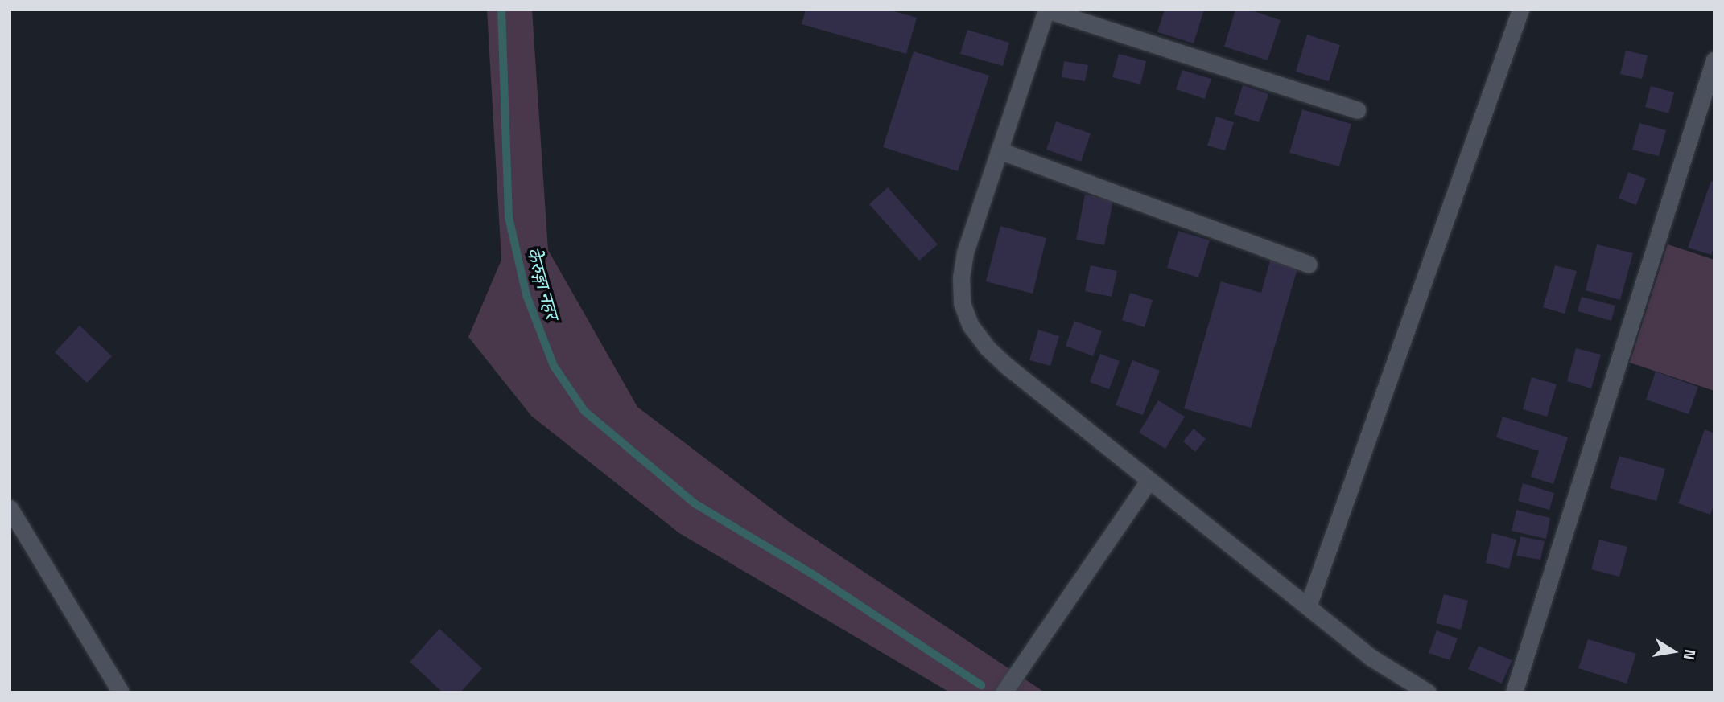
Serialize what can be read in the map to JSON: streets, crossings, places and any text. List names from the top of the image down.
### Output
{
  "water": ["केेरुङ्गा नहर"],
  "north": "right"
}
